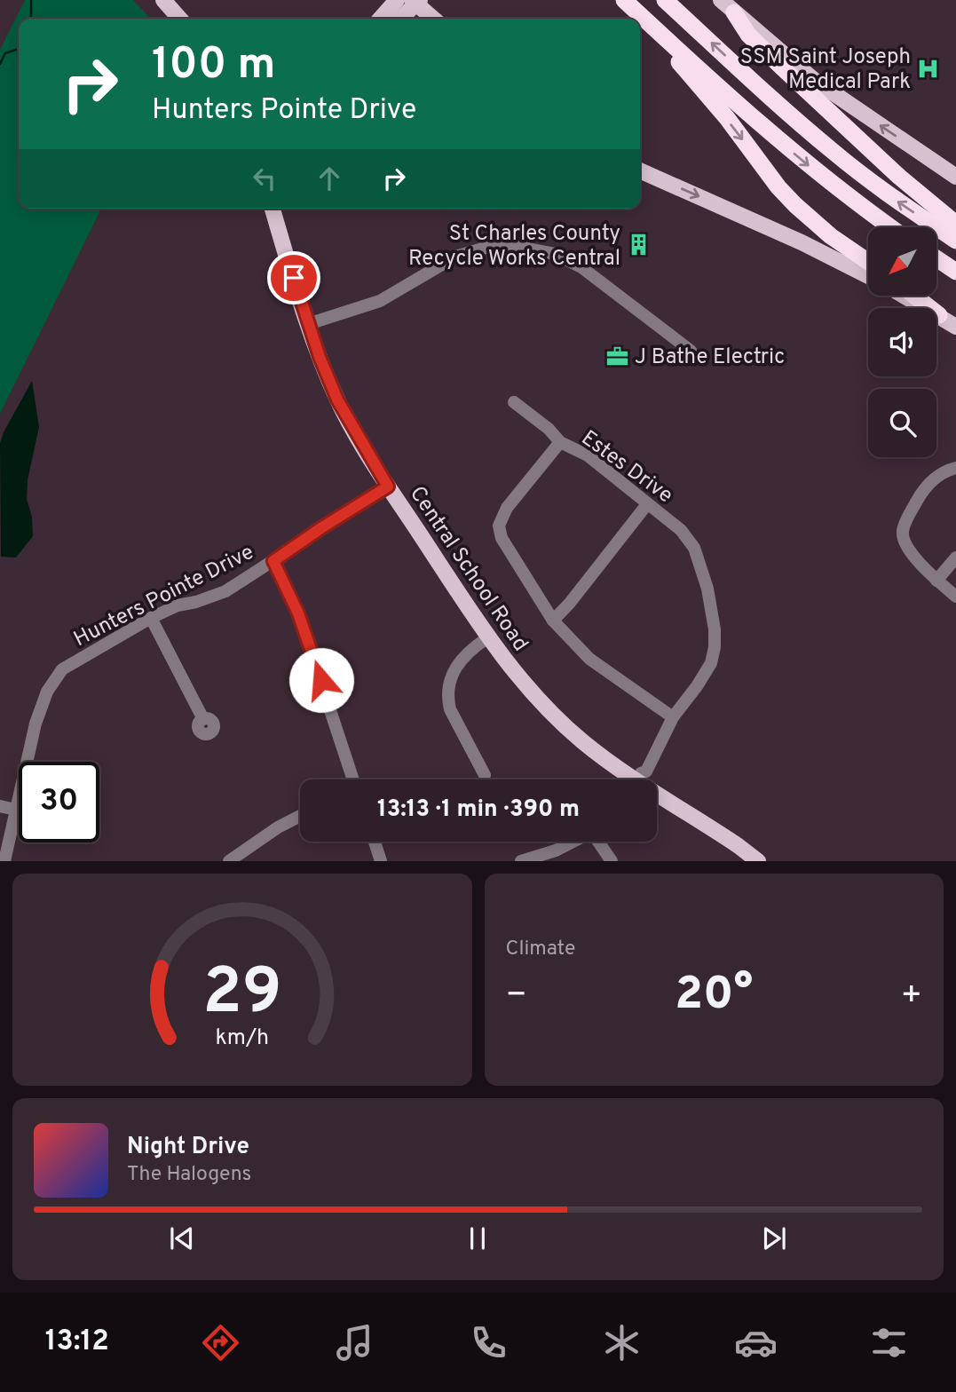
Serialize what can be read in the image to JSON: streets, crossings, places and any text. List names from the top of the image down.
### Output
{
  "streets": {
    "main road": ["Central School Road"],
    "street": ["Estes Drive", "Hunters Pointe Drive"]
  },
  "crossings": [
    ["Central School Road", "Hunters Pointe Drive"]
  ],
  "places": {
    "hospital": ["SSM Saint Joseph Medical Park"],
    "building": ["St Charles County Recycle Works Central"],
    "office": ["J Bathe Electric"]
  },
  "north": "bottom left",
  "page": {
    "turn": ["100 m", "Hunters Pointe Drive"],
    "limit": "30",
    "trip": "13:13 · 1 min · 390 m",
    "tile": "Climate",
    "heat": ["−", "20°", "+"],
    "song": ["Night Drive", "The Halogens"],
    "tabs": "13:12",
    "gauge": ["29", "km/h"]
  }
}
